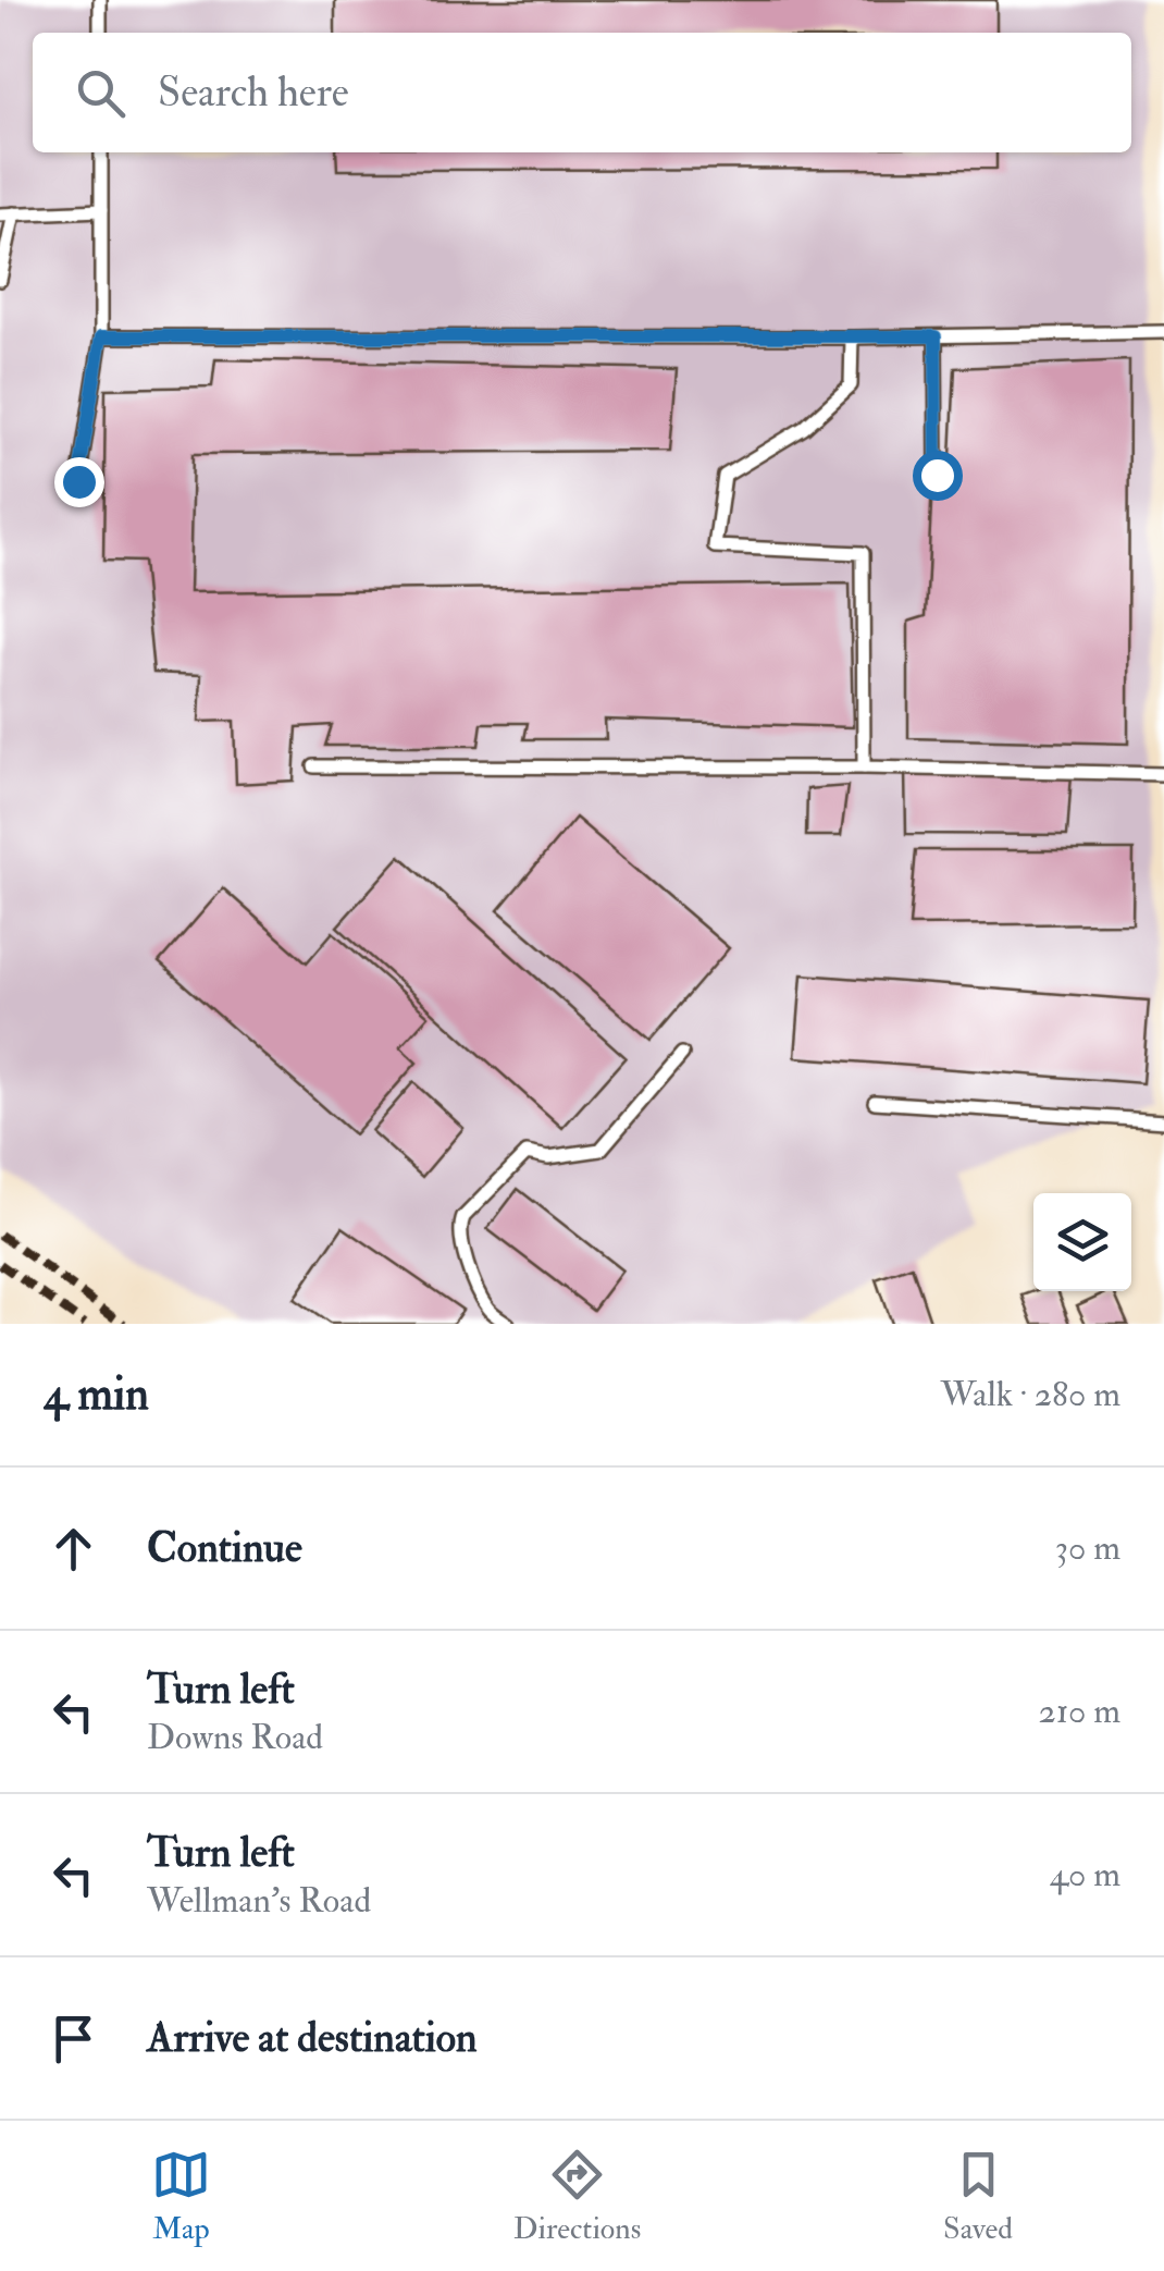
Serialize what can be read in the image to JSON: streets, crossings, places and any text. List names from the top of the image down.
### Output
{
  "page": {
    "search": "Search here",
    "heading": ["4 min", "Walk · 280 m"],
    "list": [
      ["Continue", "30 m"],
      ["Turn left", "Downs Road", "210 m"],
      ["Turn left", "Wellman's Road", "40 m"],
      "Arrive at destination"
    ],
    "nav": ["Map", "Directions", "Saved"]
  }
}
